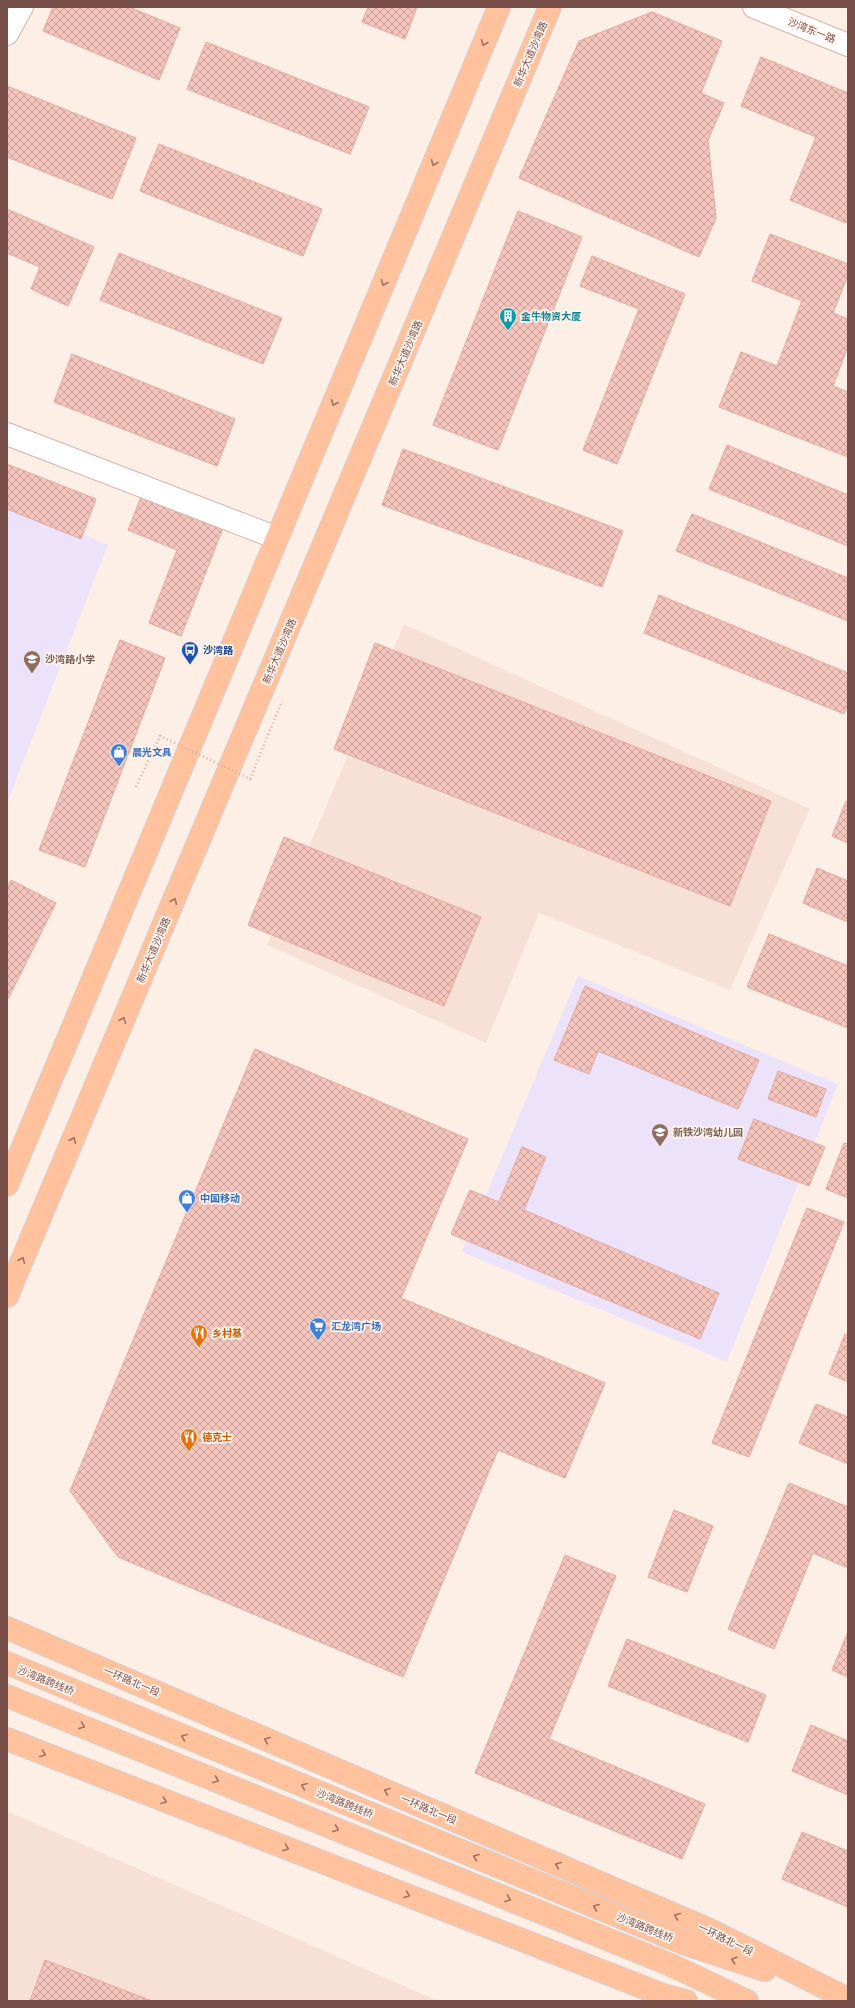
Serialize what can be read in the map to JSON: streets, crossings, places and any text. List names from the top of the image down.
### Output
{
  "streets": {
    "main road": ["新华大道沙湾路", "沙湾路跨线桥", "一环路北一段"],
    "street": ["沙湾东一路"]
  },
  "crossings": [
    ["沙湾路跨线桥", "一环路北一段"]
  ],
  "places": {
    "building": ["金牛物资大厦"],
    "bus stop": ["沙湾路"],
    "school or university": ["沙湾路小学", "新铁沙湾幼儿园"],
    "shop": ["晨光文具", "中国移动"],
    "supermarket": ["汇龙湾广场"],
    "restaurant": ["乡村基", "德克士"]
  }
}
